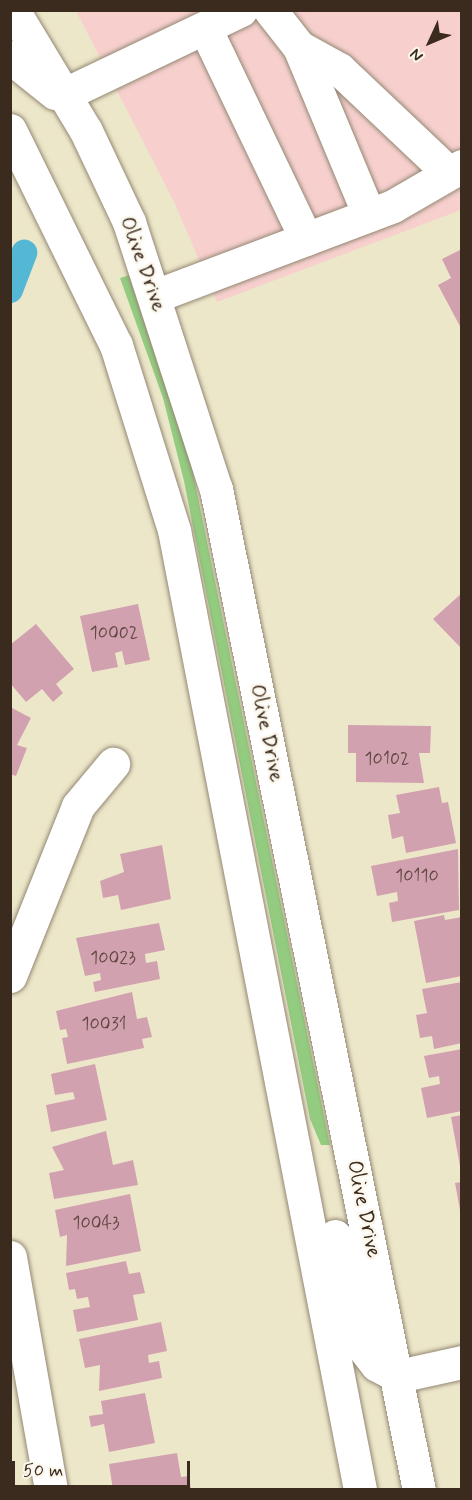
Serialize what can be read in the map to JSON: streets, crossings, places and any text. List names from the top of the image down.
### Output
{
  "streets": {
    "main road": ["Olive Drive"]
  },
  "house_numbers": [
    "10002",
    "10102",
    "10110",
    "10023",
    "10031",
    "10043"
  ],
  "scale_bar": "50 m",
  "north": "bottom left"
}
